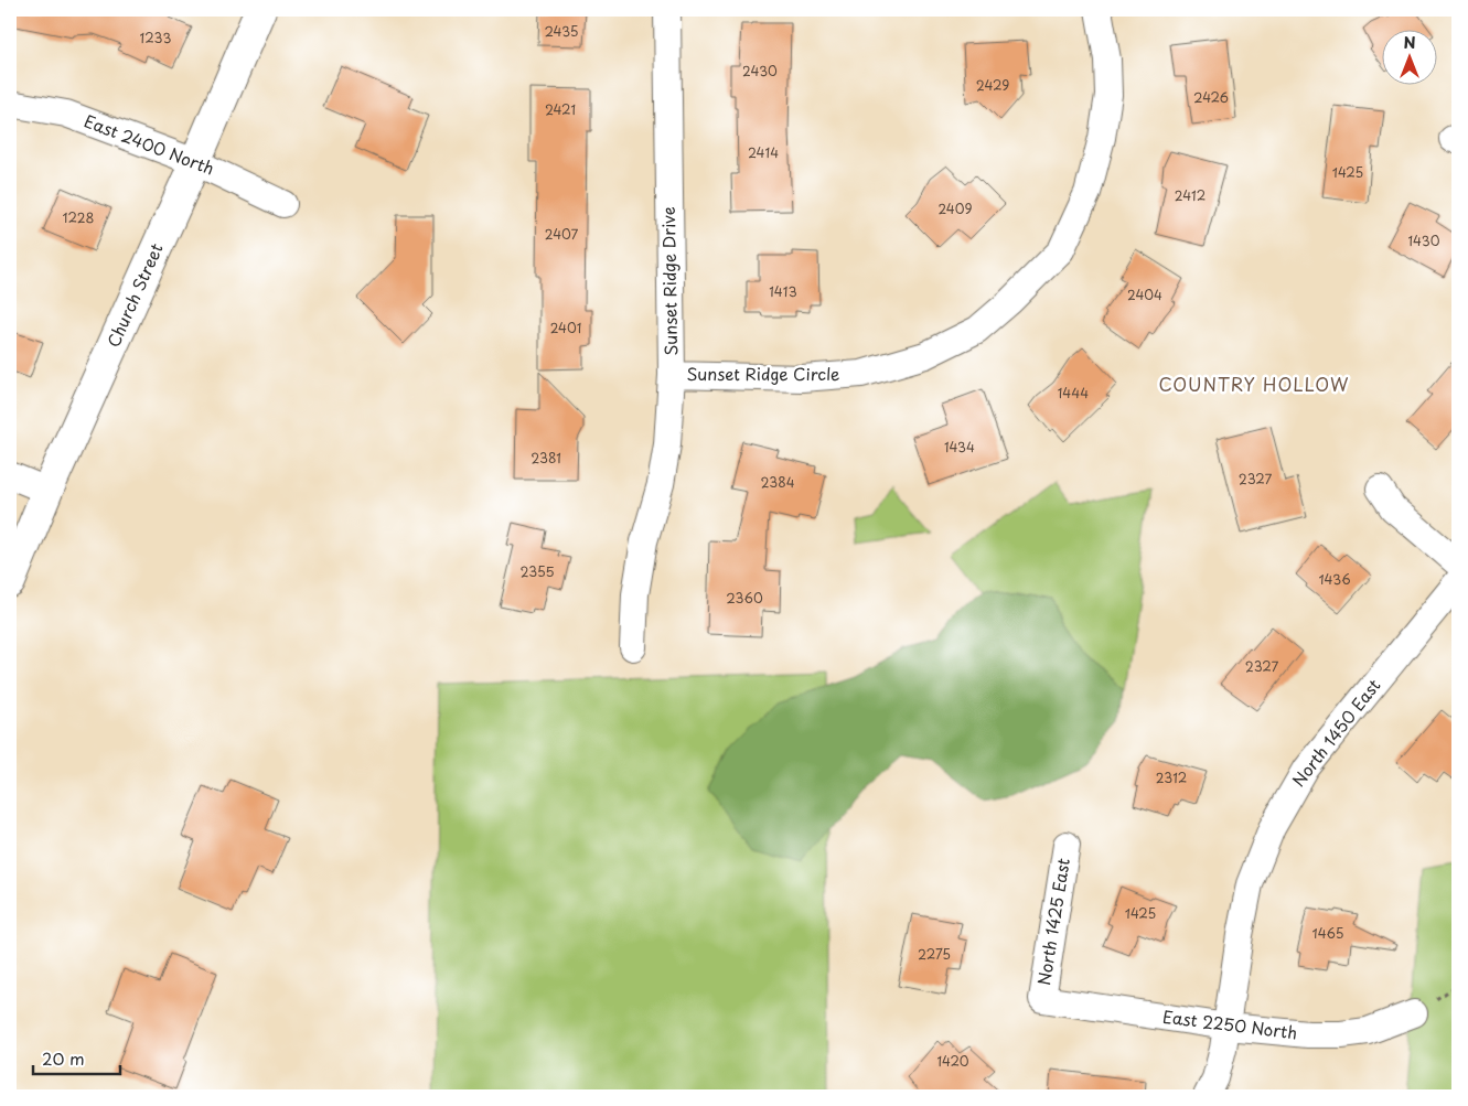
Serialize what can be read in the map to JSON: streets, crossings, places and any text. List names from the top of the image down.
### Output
{
  "streets": {
    "street": [
      "East 2400 North",
      "Sunset Ridge Drive",
      "Church Street",
      "Sunset Ridge Circle",
      "North 1450 East",
      "North 1425 East",
      "East 2250 North"
    ]
  },
  "crossings": [
    ["East 2400 North", "Church Street"],
    ["Sunset Ridge Drive", "Sunset Ridge Circle"],
    ["North 1450 East", "East 2250 North"],
    ["North 1425 East", "East 2250 North"]
  ],
  "districts": ["COUNTRY HOLLOW"],
  "house_numbers": [
    "2435",
    "1233",
    "2430",
    "2429",
    "2426",
    "2421",
    "2414",
    "1425",
    "2412",
    "2409",
    "1228",
    "2407",
    "1430",
    "1413",
    "2404",
    "2401",
    "1444",
    "1434",
    "2381",
    "2327",
    "2384",
    "2355",
    "1436",
    "2360",
    "2327",
    "2312",
    "1425",
    "1465",
    "2275",
    "1420"
  ],
  "scale_bar": "20 m",
  "north": "top"
}
